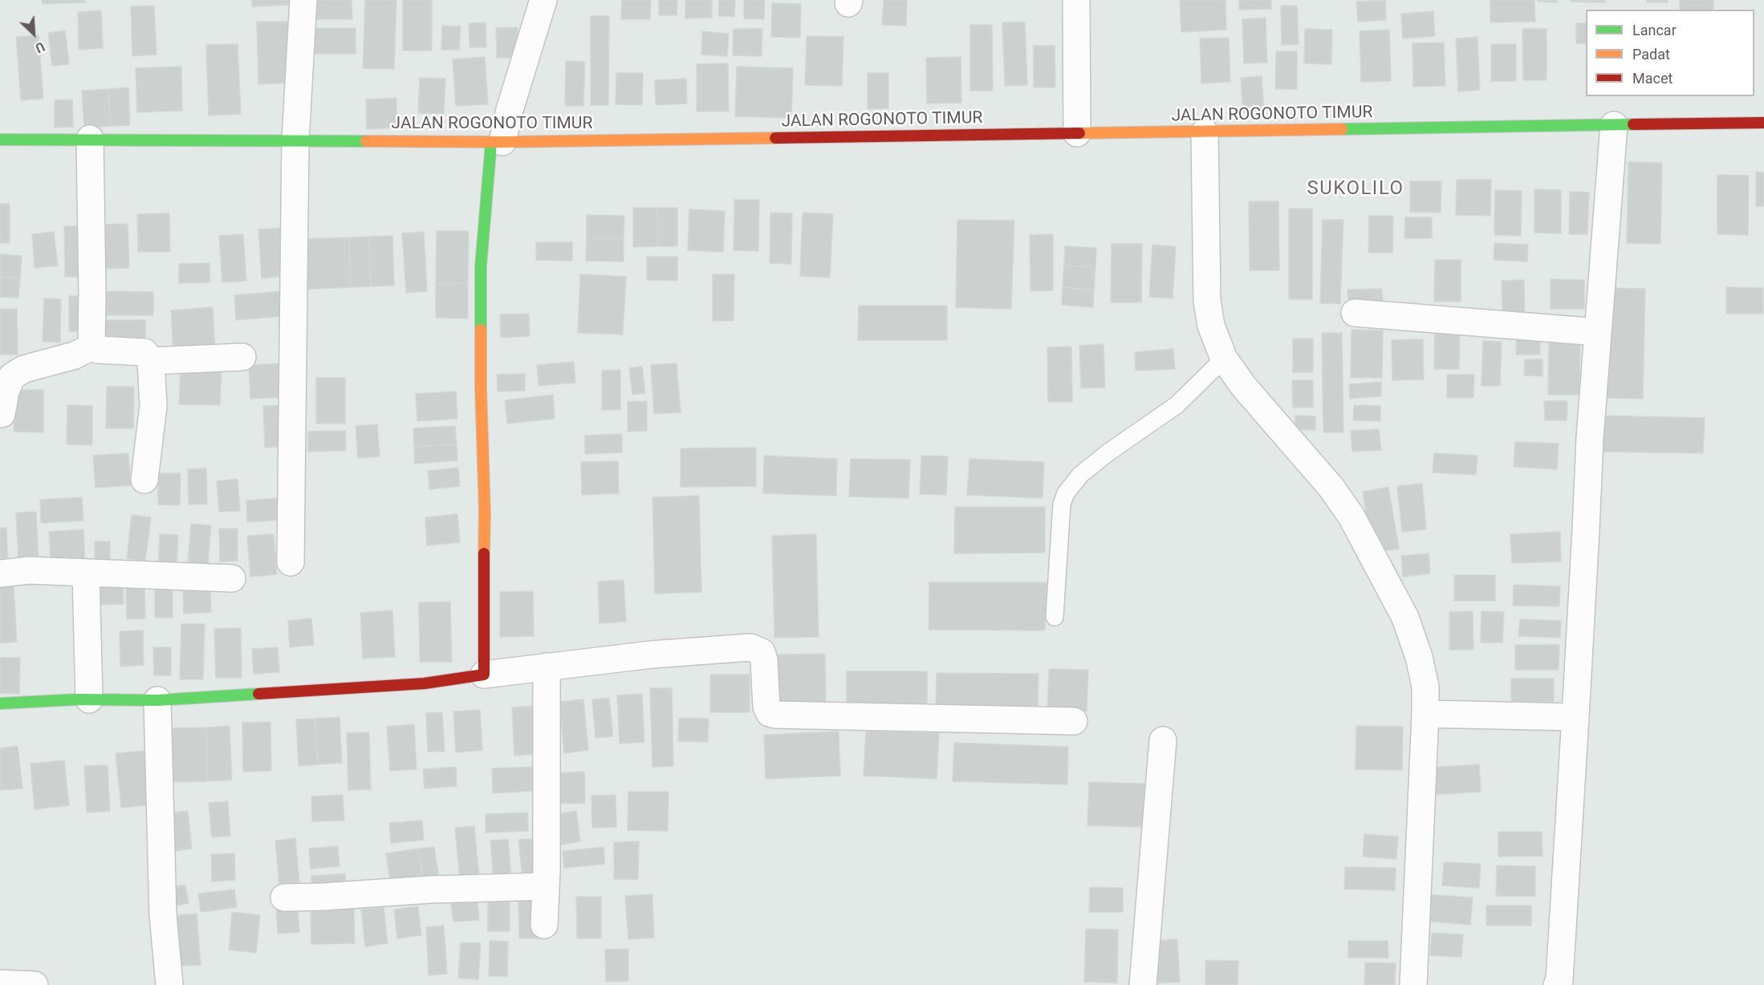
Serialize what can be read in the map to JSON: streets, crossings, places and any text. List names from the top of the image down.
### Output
{
  "streets": {
    "street": ["JALAN ROGONOTO TIMUR"]
  },
  "districts": ["SUKOLILO"],
  "legend": ["Lancar", "Padat", "Macet"],
  "north": "bottom right"
}
